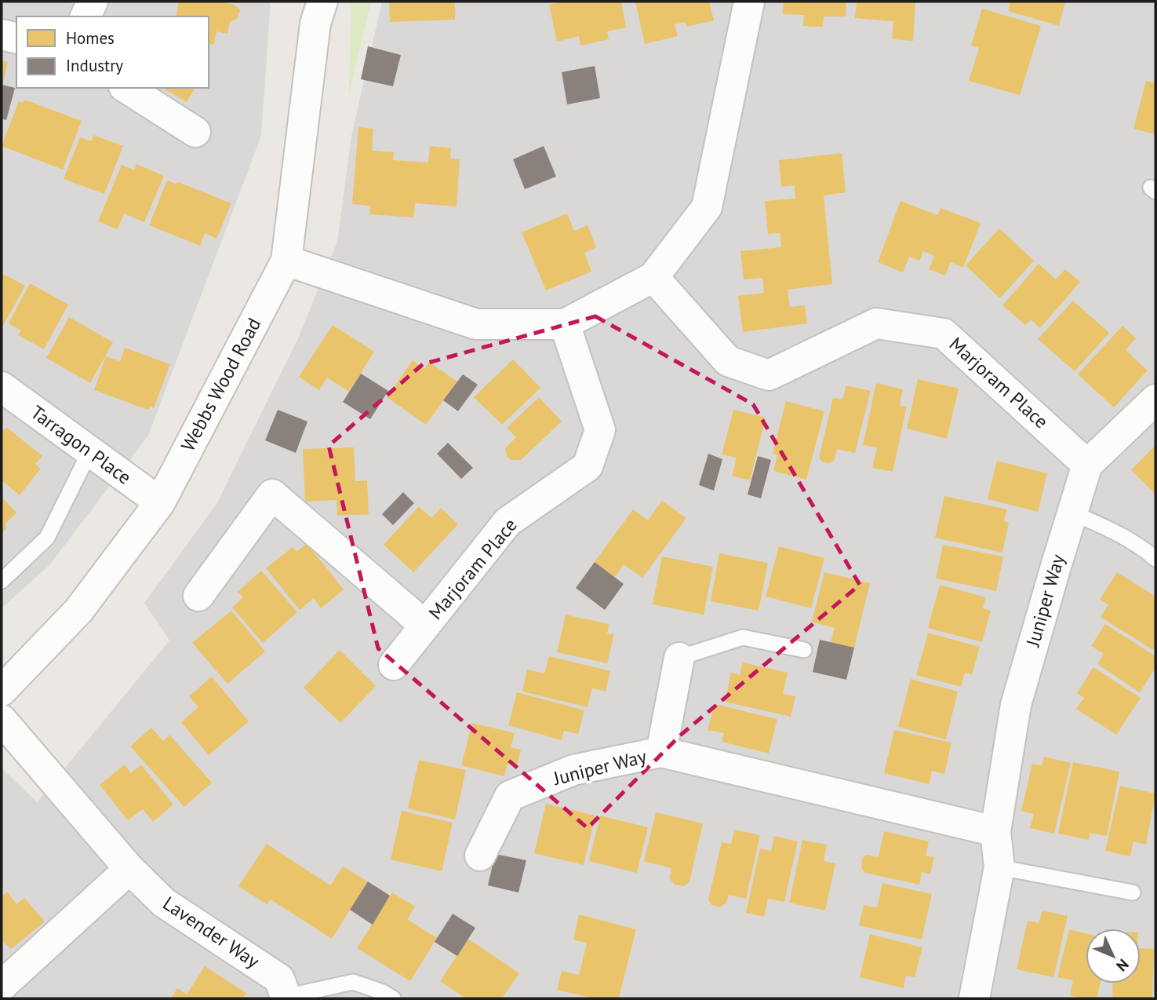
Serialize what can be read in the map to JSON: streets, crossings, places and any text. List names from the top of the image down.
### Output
{
  "streets": {
    "street": [
      "Marjoram Place",
      "Webbs Wood Road",
      "Tarragon Place",
      "Juniper Way",
      "Lavender Way"
    ]
  },
  "crossings": [
    ["Marjoram Place", "Juniper Way"],
    ["Webbs Wood Road", "Tarragon Place"]
  ],
  "legend": ["Homes", "Industry"],
  "north": "bottom right"
}
